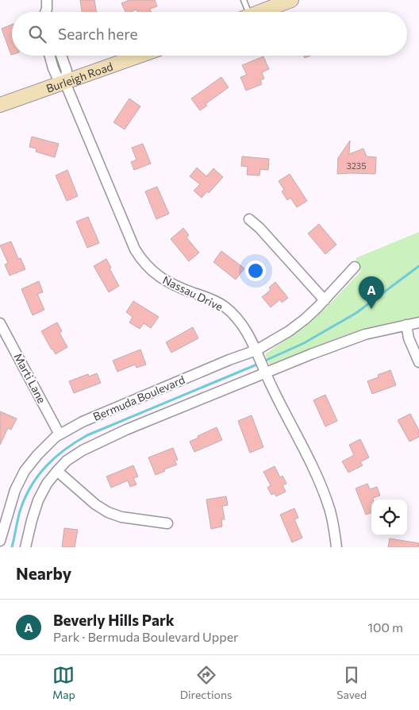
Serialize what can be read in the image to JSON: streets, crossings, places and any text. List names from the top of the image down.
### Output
{
  "streets": {
    "street": [
      "Burleigh Road",
      "Nassau Drive",
      "Marti Lane",
      "Bermuda Boulevard"
    ]
  },
  "crossings": [
    ["Burleigh Road", "Nassau Drive"],
    ["Nassau Drive", "Bermuda Boulevard"],
    ["Marti Lane", "Bermuda Boulevard"]
  ],
  "house_numbers": ["3235"],
  "page": {
    "search": "Search here",
    "pins": "A",
    "heading": "Nearby",
    "list": [
      {
        "mark": "A",
        "name": "Beverly Hills Park",
        "note": "Park · Bermuda Boulevard Upper",
        "value": "100 m"
      }
    ],
    "nav": ["Map", "Directions", "Saved"]
  }
}
